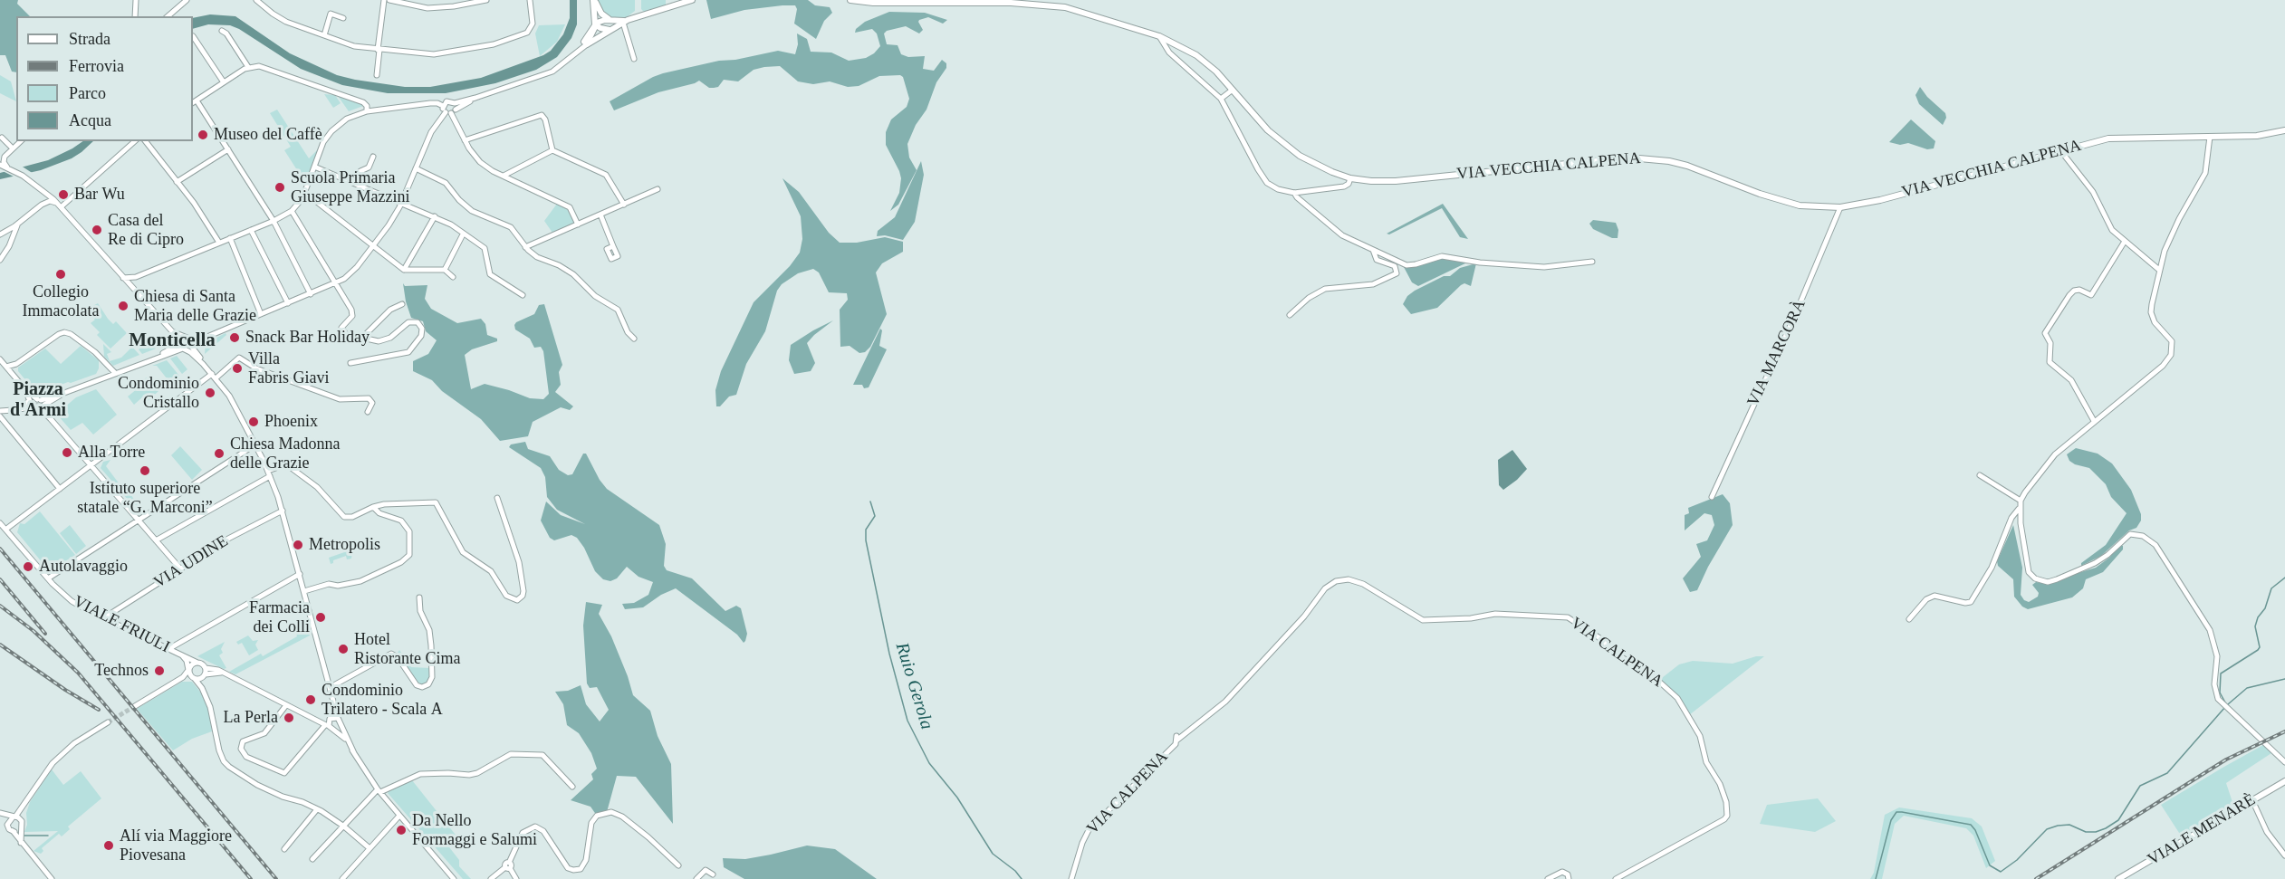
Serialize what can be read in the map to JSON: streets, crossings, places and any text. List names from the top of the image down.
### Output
{
  "streets": {
    "main road": ["VIA VECCHIA CALPENA", "VIALE MENARÈ"],
    "street": [
      "VIA MARCORÀ",
      "VIA UDINE",
      "VIALE FRIULI",
      "VIA CALPENA"
    ]
  },
  "crossings": [
    ["VIA VECCHIA CALPENA", "VIA MARCORÀ"],
    ["VIA UDINE", "VIALE FRIULI"]
  ],
  "districts": ["Monticella", "Piazza d'Armi"],
  "water": ["Ruio Gerola"],
  "places": [
    "Museo del Caffè",
    "Scuola Primaria Giuseppe Mazzini",
    "Bar Wu",
    "Casa del Re di Cipro",
    "Collegio Immacolata",
    "Chiesa di Santa Maria delle Grazie",
    "Snack Bar Holiday",
    "Villa Fabris Giavi",
    "Condominio Cristallo",
    "Phoenix",
    "Alla Torre",
    "Chiesa Madonna delle Grazie",
    "Istituto superiore statale “G. Marconi”",
    "Metropolis",
    "Autolavaggio",
    "Farmacia dei Colli",
    "Hotel Ristorante Cima",
    "Technos",
    "Condominio Trilatero - Scala A",
    "La Perla",
    "Da Nello Formaggi e Salumi",
    "Alí via Maggiore Piovesana"
  ],
  "legend": [
    "Strada",
    "Ferrovia",
    "Parco",
    "Acqua"
  ]
}
